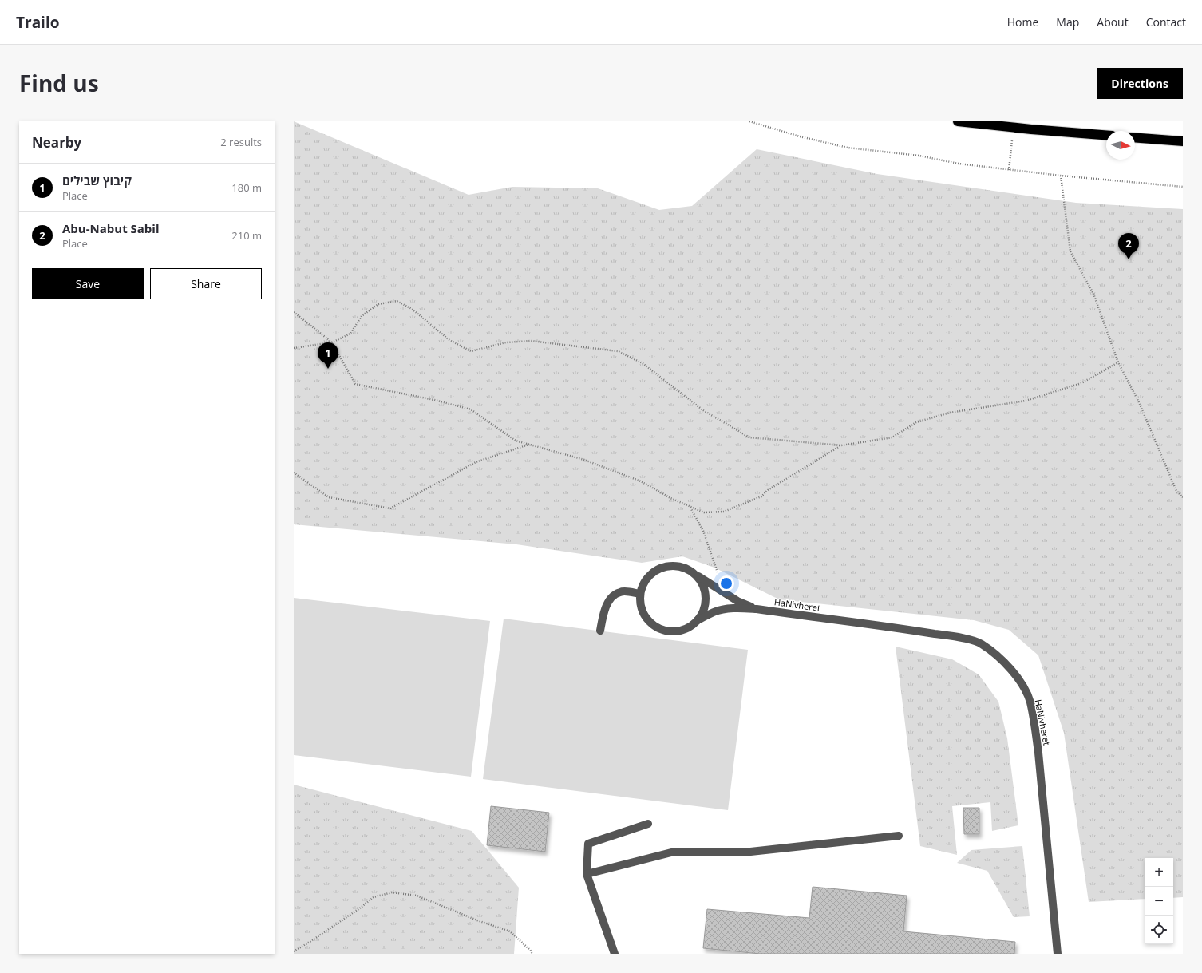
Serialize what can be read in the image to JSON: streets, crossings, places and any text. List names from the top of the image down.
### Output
{
  "streets": {
    "street": ["HaNivheret"]
  },
  "north": "right",
  "page": {
    "header": "Trailo",
    "nav": [
      "Home",
      "Map",
      "About",
      "Contact"
    ],
    "title": "Find us",
    "buttons": [
      "Directions",
      ["Save", "Share"]
    ],
    "heading": ["Nearby", "2 results"],
    "list": [
      {
        "mark": "1",
        "name": "קיבוץ שבילים",
        "note": "Place",
        "value": "180 m"
      },
      {
        "mark": "2",
        "name": "Abu-Nabut Sabil",
        "note": "Place",
        "value": "210 m"
      }
    ],
    "pins": ["2", "1"],
    "map_buttons": ["+", "−"]
  }
}
